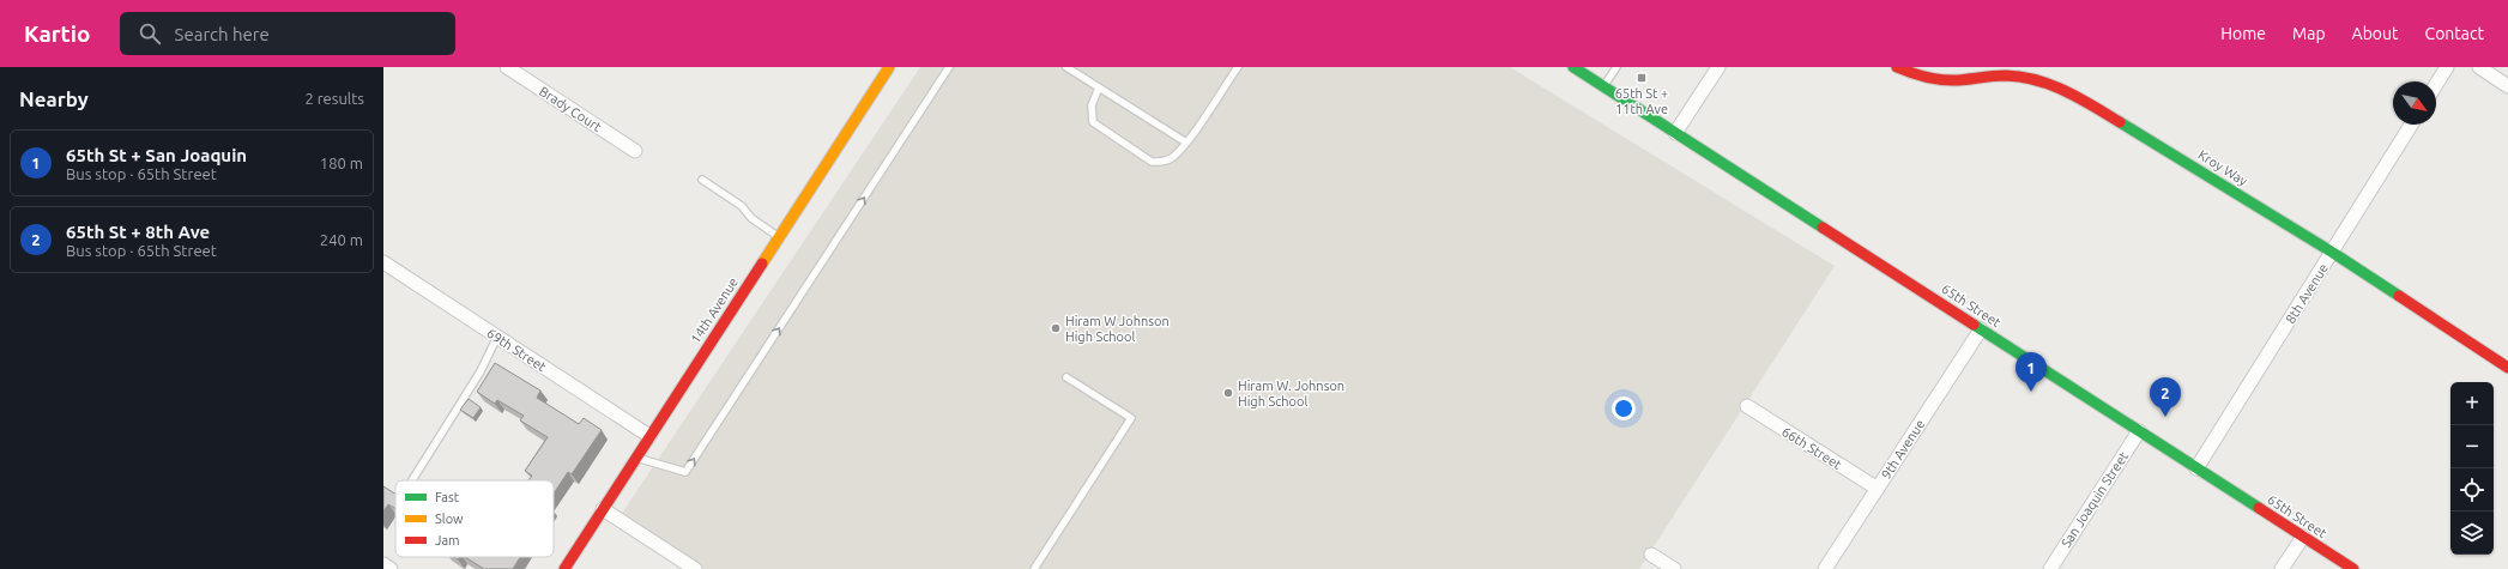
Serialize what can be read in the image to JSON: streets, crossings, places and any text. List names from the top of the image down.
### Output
{
  "streets": {
    "main road": ["Kroy Way", "65th Street", "14th Avenue"],
    "street": [
      "Brady Court",
      "8th Avenue",
      "69th Street",
      "66th Street",
      "9th Avenue",
      "San Joaquin Street"
    ]
  },
  "crossings": [
    ["Kroy Way", "8th Avenue"],
    ["8th Avenue", "65th Street"],
    ["65th Street", "9th Avenue"],
    ["65th Street", "San Joaquin Street"],
    ["14th Avenue", "69th Street"],
    ["66th Street", "9th Avenue"]
  ],
  "places": {
    "transit": ["65th St + 11th Ave"],
    "other": ["Hiram W Johnson High School", "Hiram W. Johnson High School"]
  },
  "legend": ["Fast", "Slow", "Jam"],
  "north": "bottom right",
  "page": {
    "header": "Kartio",
    "search": "Search here",
    "nav": [
      "Home",
      "Map",
      "About",
      "Contact"
    ],
    "heading": ["Nearby", "2 results"],
    "list": [
      {
        "mark": "1",
        "name": "65th St + San Joaquin",
        "note": "Bus stop · 65th Street",
        "value": "180 m"
      },
      {
        "mark": "2",
        "name": "65th St + 8th Ave",
        "note": "Bus stop · 65th Street",
        "value": "240 m"
      }
    ],
    "pins": ["1", "2"],
    "map_buttons": ["+", "−"]
  }
}
